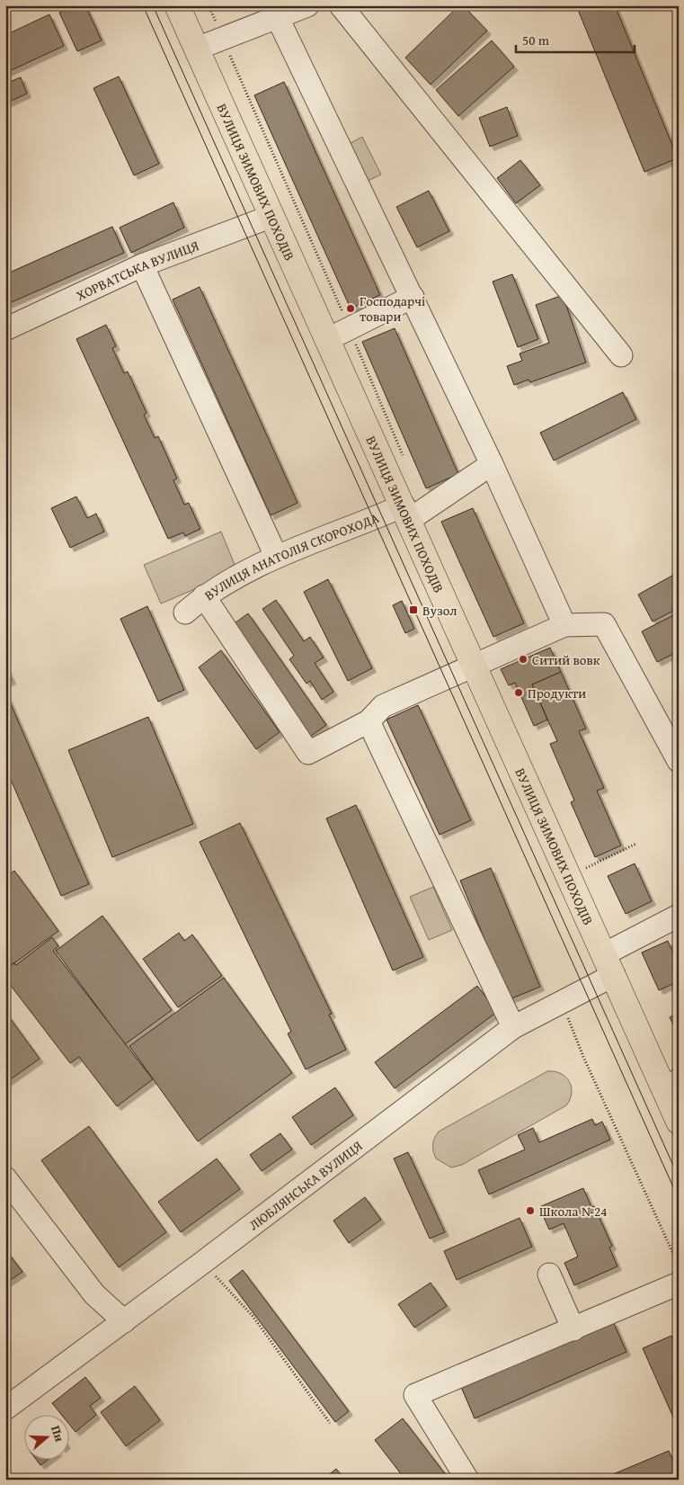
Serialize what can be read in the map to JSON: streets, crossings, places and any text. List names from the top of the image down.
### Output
{
  "streets": {
    "main road": ["ВУЛИЦЯ ЗИМОВИХ ПОХОДІВ"],
    "street": ["ХОРВАТСЬКА ВУЛИЦЯ", "ВУЛИЦЯ АНАТОЛІЯ СКОРОХОДА", "ЛЮБЛЯНСЬКА ВУЛИЦЯ"]
  },
  "crossings": [
    ["ВУЛИЦЯ ЗИМОВИХ ПОХОДІВ", "ХОРВАТСЬКА ВУЛИЦЯ"],
    ["ВУЛИЦЯ ЗИМОВИХ ПОХОДІВ", "ВУЛИЦЯ АНАТОЛІЯ СКОРОХОДА"],
    ["ВУЛИЦЯ ЗИМОВИХ ПОХОДІВ", "ЛЮБЛЯНСЬКА ВУЛИЦЯ"]
  ],
  "places": {
    "other": [
      "Господарчі товари",
      "Ситий вовк",
      "Продукти",
      "Школа №24"
    ],
    "transit": ["Вузол"]
  },
  "scale_bar": "50 m",
  "north": "right"
}
